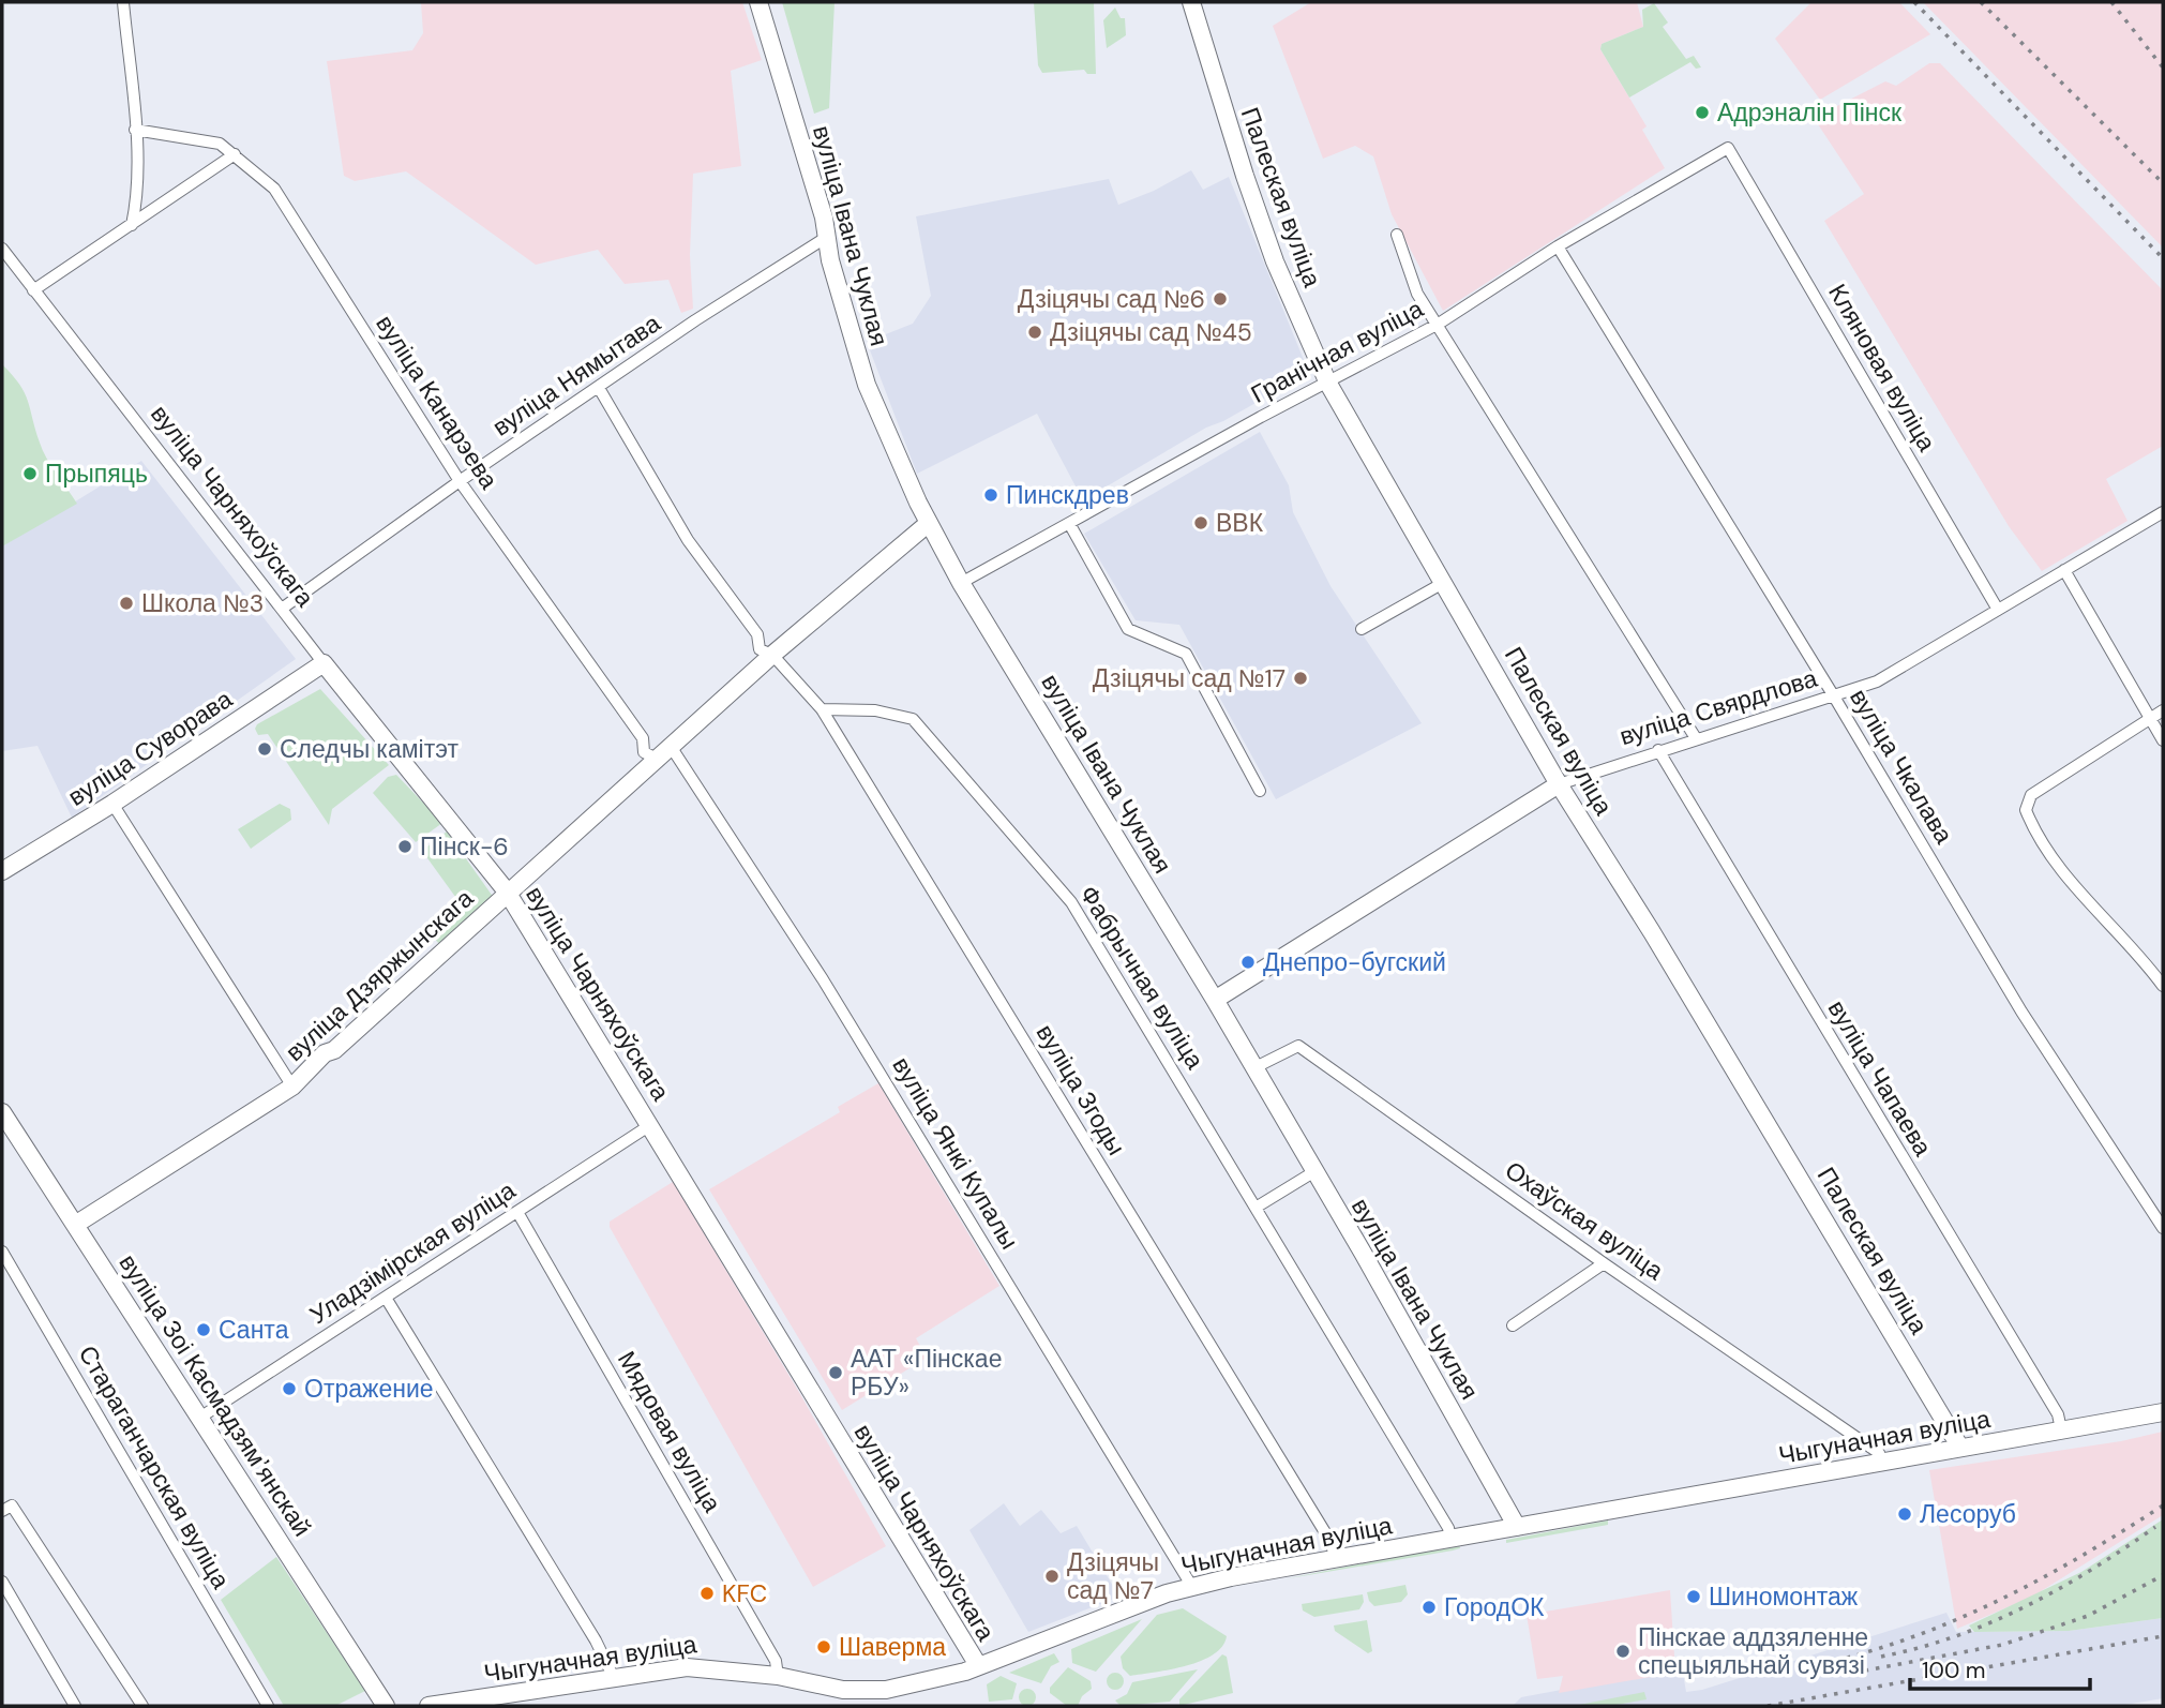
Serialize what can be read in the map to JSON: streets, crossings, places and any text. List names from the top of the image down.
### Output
{
  "streets": {
    "street": [
      "Палеская вуліца",
      "вуліца Івана Чуклая",
      "Гранічная вуліца",
      "Кляновая вуліца",
      "вуліца Нямытава",
      "вуліца Канарэева",
      "вуліца Чарняхоўскага",
      "вуліца Свярдлова",
      "вуліца Суворава",
      "вуліца Чкалава",
      "вуліца Дзяржынскага",
      "Фабрычная вуліца",
      "вуліца Чапаева",
      "вуліца Згоды",
      "вуліца Янкі Купалы",
      "Охаўская вуліца",
      "Уладзімірская вуліца",
      "вуліца Зоі Касмадзямʼянскай",
      "Мядовая вуліца",
      "Чыгуначная вуліца",
      "Стараганчарская вуліца"
    ]
  },
  "crossings": [
    ["Палеская вуліца", "Гранічная вуліца"],
    ["Палеская вуліца", "вуліца Свярдлова"],
    ["Палеская вуліца", "Чыгуначная вуліца"],
    ["вуліца Івана Чуклая", "Гранічная вуліца"],
    ["вуліца Івана Чуклая", "вуліца Нямытава"],
    ["вуліца Івана Чуклая", "вуліца Свярдлова"],
    ["вуліца Івана Чуклая", "вуліца Дзяржынскага"],
    ["вуліца Івана Чуклая", "Охаўская вуліца"],
    ["вуліца Івана Чуклая", "Чыгуначная вуліца"],
    ["Гранічная вуліца", "Кляновая вуліца"],
    ["Гранічная вуліца", "вуліца Чкалава"],
    ["Кляновая вуліца", "вуліца Свярдлова"],
    ["вуліца Нямытава", "вуліца Канарэева"],
    ["вуліца Нямытава", "вуліца Чарняхоўскага"],
    ["вуліца Нямытава", "вуліца Згоды"],
    ["вуліца Канарэева", "вуліца Дзяржынскага"],
    ["вуліца Канарэева", "вуліца Янкі Купалы"],
    ["вуліца Чарняхоўскага", "вуліца Суворава"],
    ["вуліца Чарняхоўскага", "вуліца Дзяржынскага"],
    ["вуліца Чарняхоўскага", "Уладзімірская вуліца"],
    ["вуліца Чарняхоўскага", "Чыгуначная вуліца"],
    ["вуліца Свярдлова", "вуліца Чкалава"],
    ["вуліца Свярдлова", "вуліца Чапаева"],
    ["вуліца Дзяржынскага", "вуліца Згоды"],
    ["вуліца Дзяржынскага", "вуліца Янкі Купалы"],
    ["вуліца Дзяржынскага", "вуліца Зоі Касмадзямʼянскай"],
    ["Фабрычная вуліца", "вуліца Згоды"],
    ["Фабрычная вуліца", "Чыгуначная вуліца"],
    ["вуліца Чапаева", "Чыгуначная вуліца"],
    ["вуліца Згоды", "Чыгуначная вуліца"],
    ["вуліца Янкі Купалы", "Чыгуначная вуліца"],
    ["Охаўская вуліца", "Чыгуначная вуліца"],
    ["Уладзімірская вуліца", "вуліца Зоі Касмадзямʼянскай"],
    ["Уладзімірская вуліца", "Мядовая вуліца"],
    ["Мядовая вуліца", "Чыгуначная вуліца"]
  ],
  "places": [
    "Адрэналін Пінск",
    "Дзіцячы сад №6",
    "Дзіцячы сад №45",
    "Прыпяць",
    "Пинскдрев",
    "ВВК",
    "Школа №3",
    "Дзіцячы сад №17",
    "Следчы камітэт",
    "Пінск-6",
    "Днепро-бугский",
    "Санта",
    "ААТ «Пінскае РБУ»",
    "Отражение",
    "Лесоруб",
    "Дзіцячы сад №7",
    "KFC",
    "Шиномонтаж",
    "ГородОК",
    "Шаверма",
    "Пінскае аддзяленне спецыяльнай сувязі"
  ],
  "scale_bar": "100 m"
}
